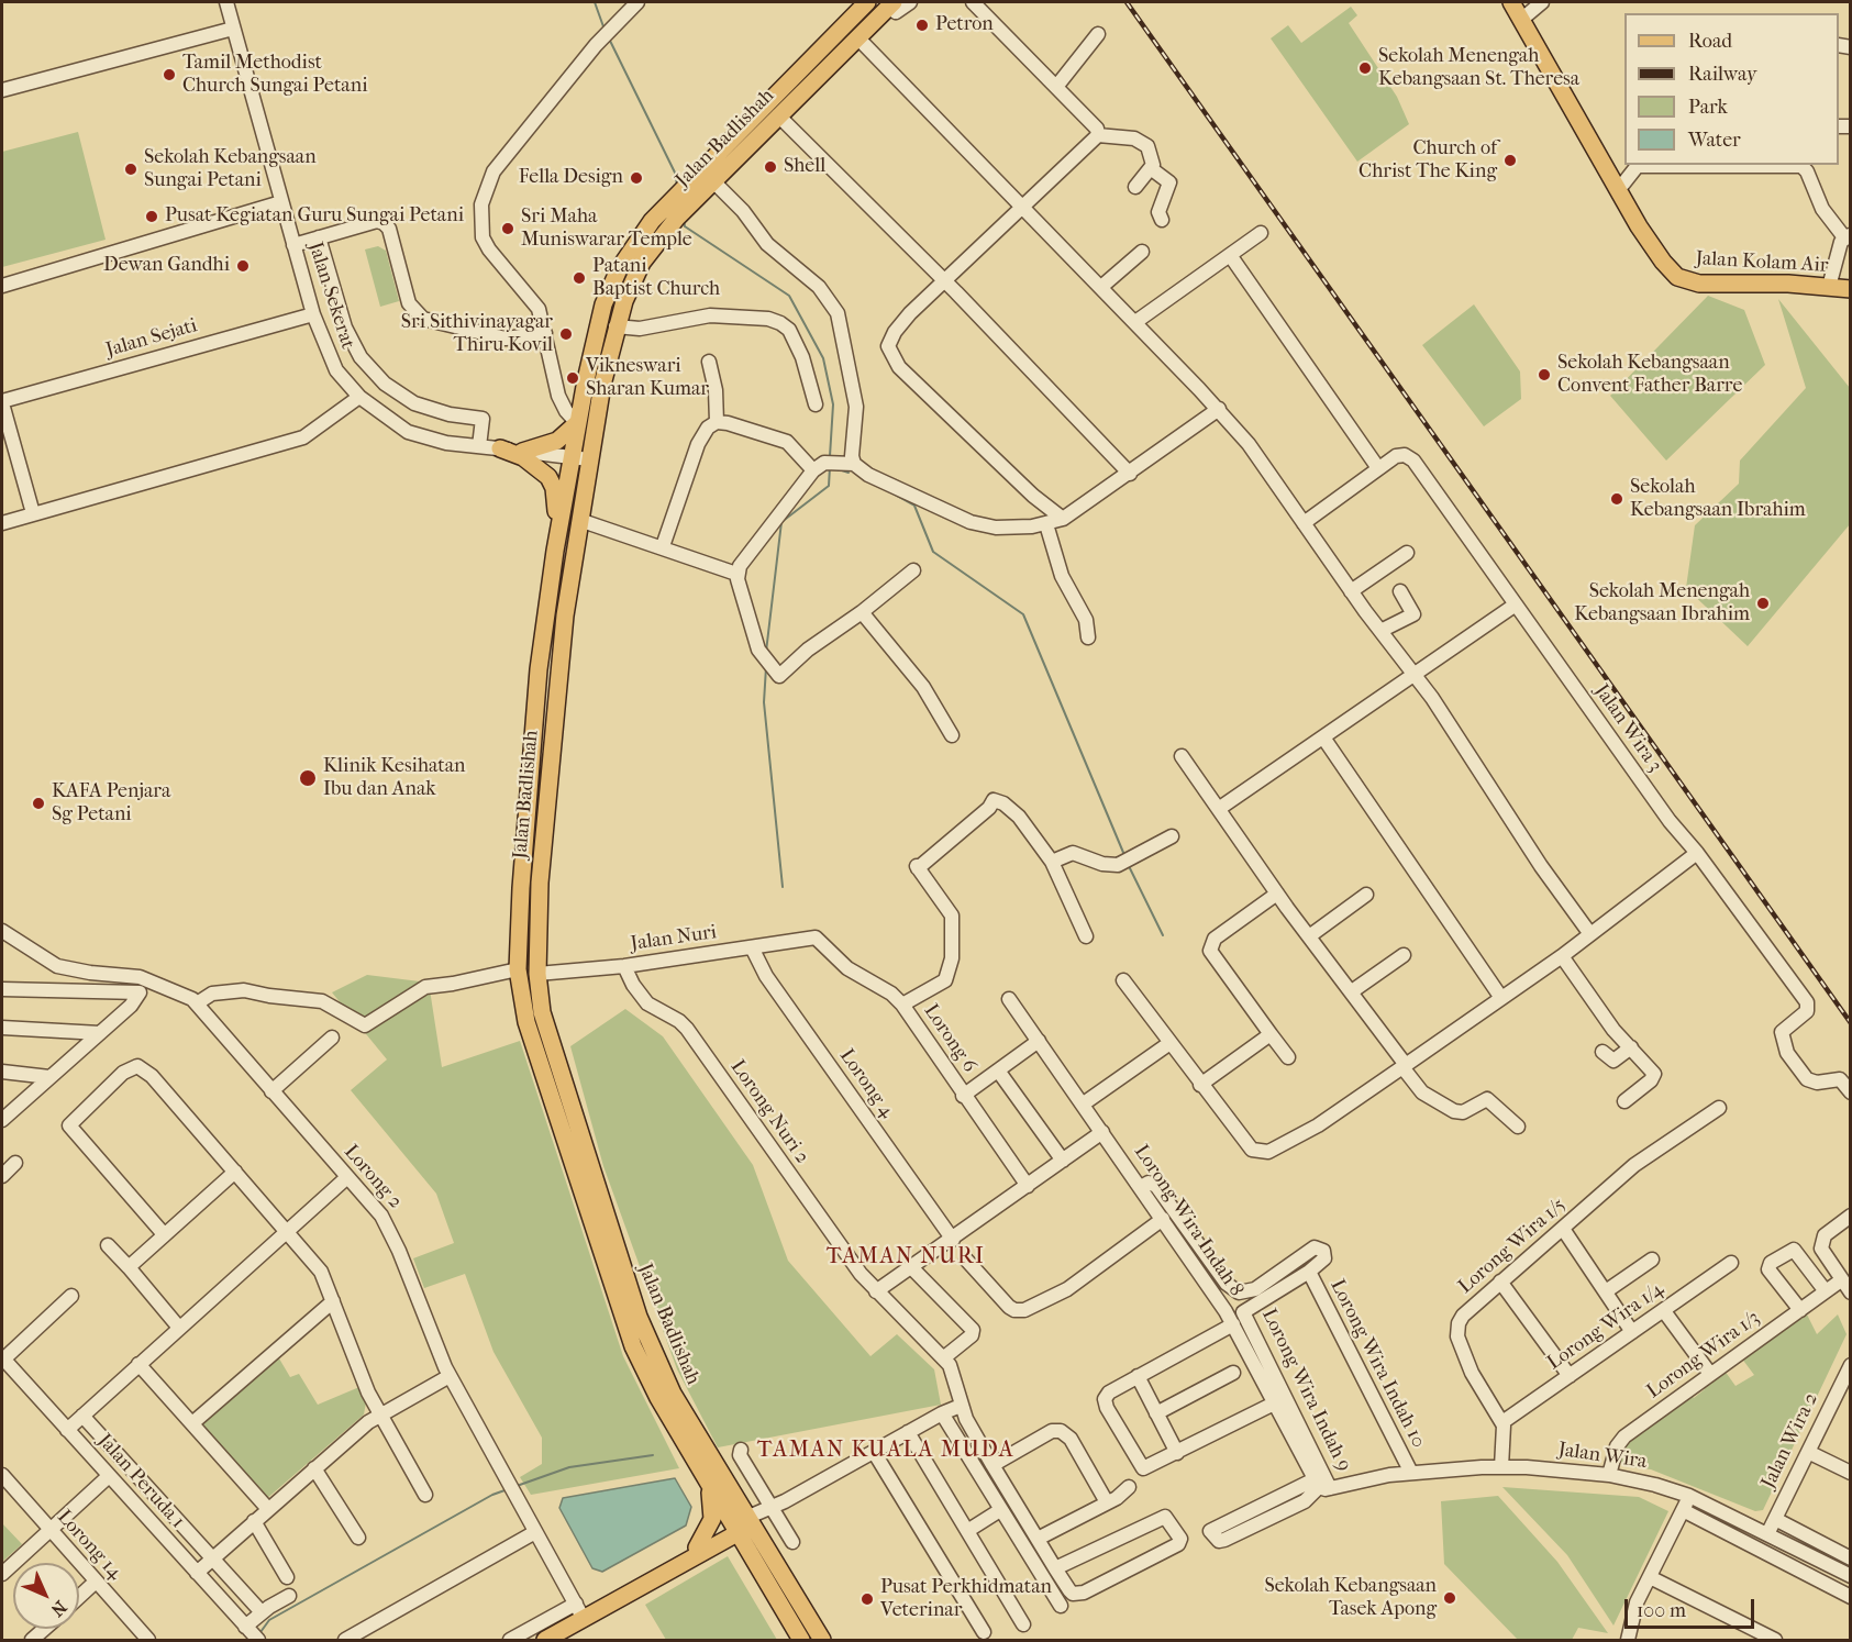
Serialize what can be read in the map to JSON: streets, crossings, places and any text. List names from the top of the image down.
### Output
{
  "streets": {
    "main road": ["Jalan Badlishah", "Jalan Kolam Air"],
    "street": [
      "Jalan Sekerat",
      "Jalan Sejati",
      "Jalan Wira 3",
      "Jalan Nuri",
      "Lorong 6",
      "Lorong 4",
      "Lorong Nuri 2",
      "Lorong 2",
      "Lorong Wira Indah 8",
      "Lorong Wira 1/5",
      "Lorong Wira 1/4",
      "Lorong Wira 1/3",
      "Lorong Wira Indah 10",
      "Lorong Wira Indah 9",
      "Jalan Wira 2",
      "Jalan Wira",
      "Jalan Peruda 1",
      "Lorong 14"
    ]
  },
  "crossings": [
    ["Jalan Badlishah", "Jalan Sekerat"],
    ["Jalan Badlishah", "Jalan Nuri"],
    ["Jalan Sekerat", "Jalan Sejati"],
    ["Jalan Nuri", "Lorong 6"],
    ["Jalan Nuri", "Lorong 4"],
    ["Jalan Nuri", "Lorong Nuri 2"],
    ["Lorong Wira Indah 8", "Lorong Wira Indah 9"],
    ["Lorong Wira Indah 8", "Jalan Wira"],
    ["Lorong Wira 1/5", "Lorong Wira 1/4"],
    ["Lorong Wira 1/3", "Jalan Wira"],
    ["Lorong Wira Indah 10", "Lorong Wira Indah 9"],
    ["Lorong Wira Indah 10", "Jalan Wira"],
    ["Lorong Wira Indah 9", "Jalan Wira"],
    ["Jalan Wira 2", "Jalan Wira"]
  ],
  "districts": ["TAMAN NURI", "TAMAN KUALA MUDA"],
  "places": [
    "Petron",
    "Sekolah Menengah Kebangsaan St. Theresa",
    "Tamil Methodist Church Sungai Petani",
    "Church of Christ The King",
    "Shell",
    "Sekolah Kebangsaan Sungai Petani",
    "Fella Design",
    "Pusat Kegiatan Guru Sungai Petani",
    "Sri Maha Muniswarar Temple",
    "Dewan Gandhi",
    "Patani Baptist Church",
    "Sri Sithivinayagar Thiru Kovil",
    "Sekolah Kebangsaan Convent Father Barre",
    "Vikneswari Sharan Kumar",
    "Sekolah Kebangsaan Ibrahim",
    "Sekolah Menengah Kebangsaan Ibrahim",
    "Klinik Kesihatan Ibu dan Anak",
    "KAFA Penjara Sg Petani",
    "Sekolah Kebangsaan Tasek Apong",
    "Pusat Perkhidmatan Veterinar"
  ],
  "legend": [
    "Road",
    "Railway",
    "Park",
    "Water"
  ],
  "scale_bar": "100 m",
  "north": "bottom right"
}
